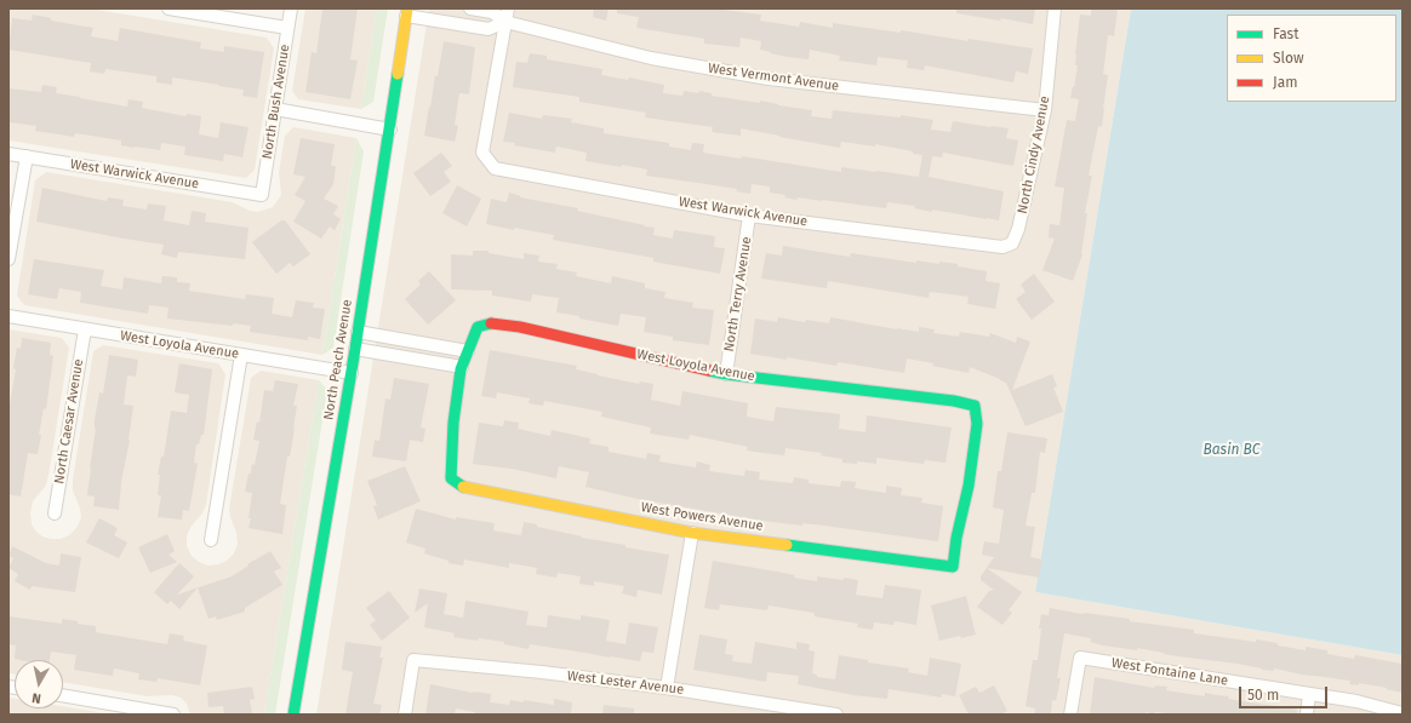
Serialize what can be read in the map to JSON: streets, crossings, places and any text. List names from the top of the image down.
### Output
{
  "streets": {
    "street": [
      "West Vermont Avenue",
      "North Bush Avenue",
      "North Cindy Avenue",
      "West Warwick Avenue",
      "North Terry Avenue",
      "West Loyola Avenue",
      "North Peach Avenue",
      "North Caesar Avenue",
      "West Powers Avenue",
      "West Fontaine Lane",
      "West Lester Avenue"
    ]
  },
  "crossings": [
    ["West Vermont Avenue", "North Cindy Avenue"],
    ["West Vermont Avenue", "West Warwick Avenue"],
    ["West Vermont Avenue", "North Peach Avenue"],
    ["North Bush Avenue", "West Warwick Avenue"],
    ["North Cindy Avenue", "West Warwick Avenue"],
    ["West Warwick Avenue", "North Terry Avenue"],
    ["North Terry Avenue", "West Loyola Avenue"],
    ["West Loyola Avenue", "North Peach Avenue"],
    ["West Loyola Avenue", "North Caesar Avenue"],
    ["West Loyola Avenue", "West Powers Avenue"]
  ],
  "water": ["Basin BC"],
  "legend": ["Fast", "Slow", "Jam"],
  "scale_bar": "50 m",
  "north": "bottom"
}
